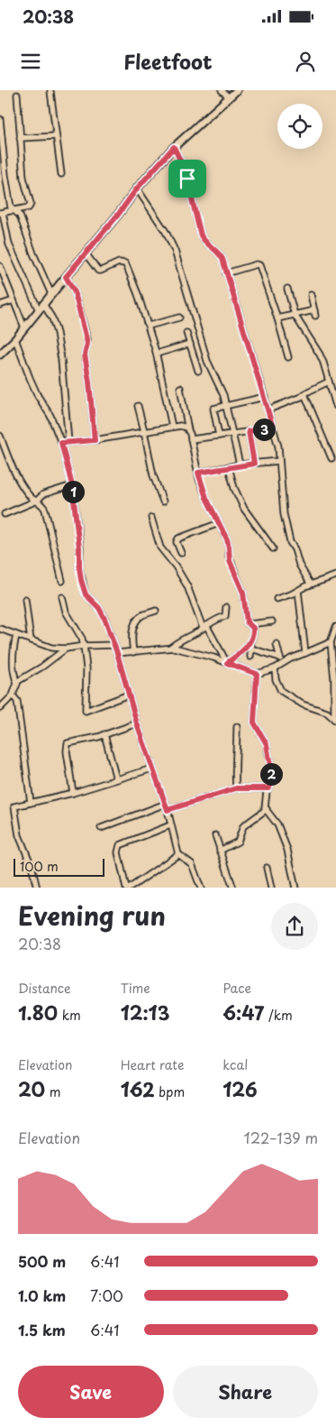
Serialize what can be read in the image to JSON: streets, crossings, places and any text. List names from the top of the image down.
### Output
{
  "scale_bar": "100 m",
  "page": {
    "status": "20:38",
    "header": "Fleetfoot",
    "pins": ["3", "1", "2"],
    "scale": "100 m",
    "heading": ["Evening run", "20:38"],
    "stats": [
      ["Distance", "1.80 km"],
      ["Time", "12:13"],
      ["Pace", "6:47 /km"],
      ["Elevation", "20 m"],
      ["Heart rate", "162 bpm"],
      ["kcal", "126"]
    ],
    "chart": ["Elevation", "122–139 m"],
    "list": [
      {
        "name": "500 m",
        "note": "6:41"
      },
      {
        "name": "1.0 km",
        "note": "7:00"
      },
      {
        "name": "1.5 km",
        "note": "6:41"
      }
    ],
    "buttons": ["Save", "Share"]
  }
}
